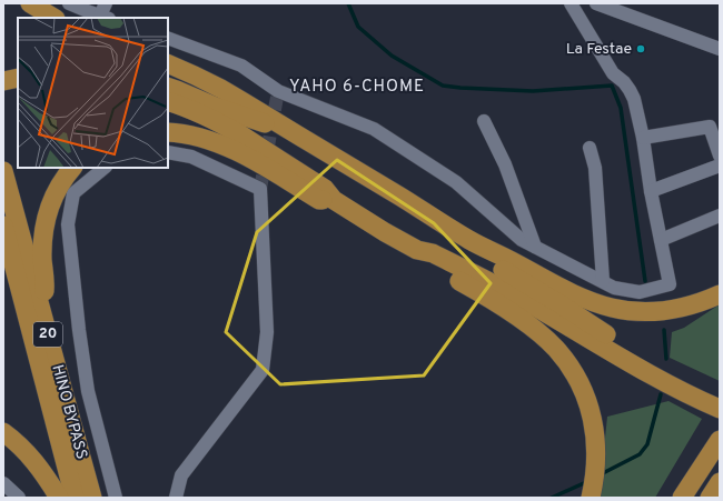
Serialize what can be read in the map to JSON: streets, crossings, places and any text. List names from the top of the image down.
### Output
{
  "streets": {
    "highway": ["20", "HINO BYPASS"]
  },
  "districts": ["YAHO 6-CHOME"],
  "places": ["La Festae"]
}
